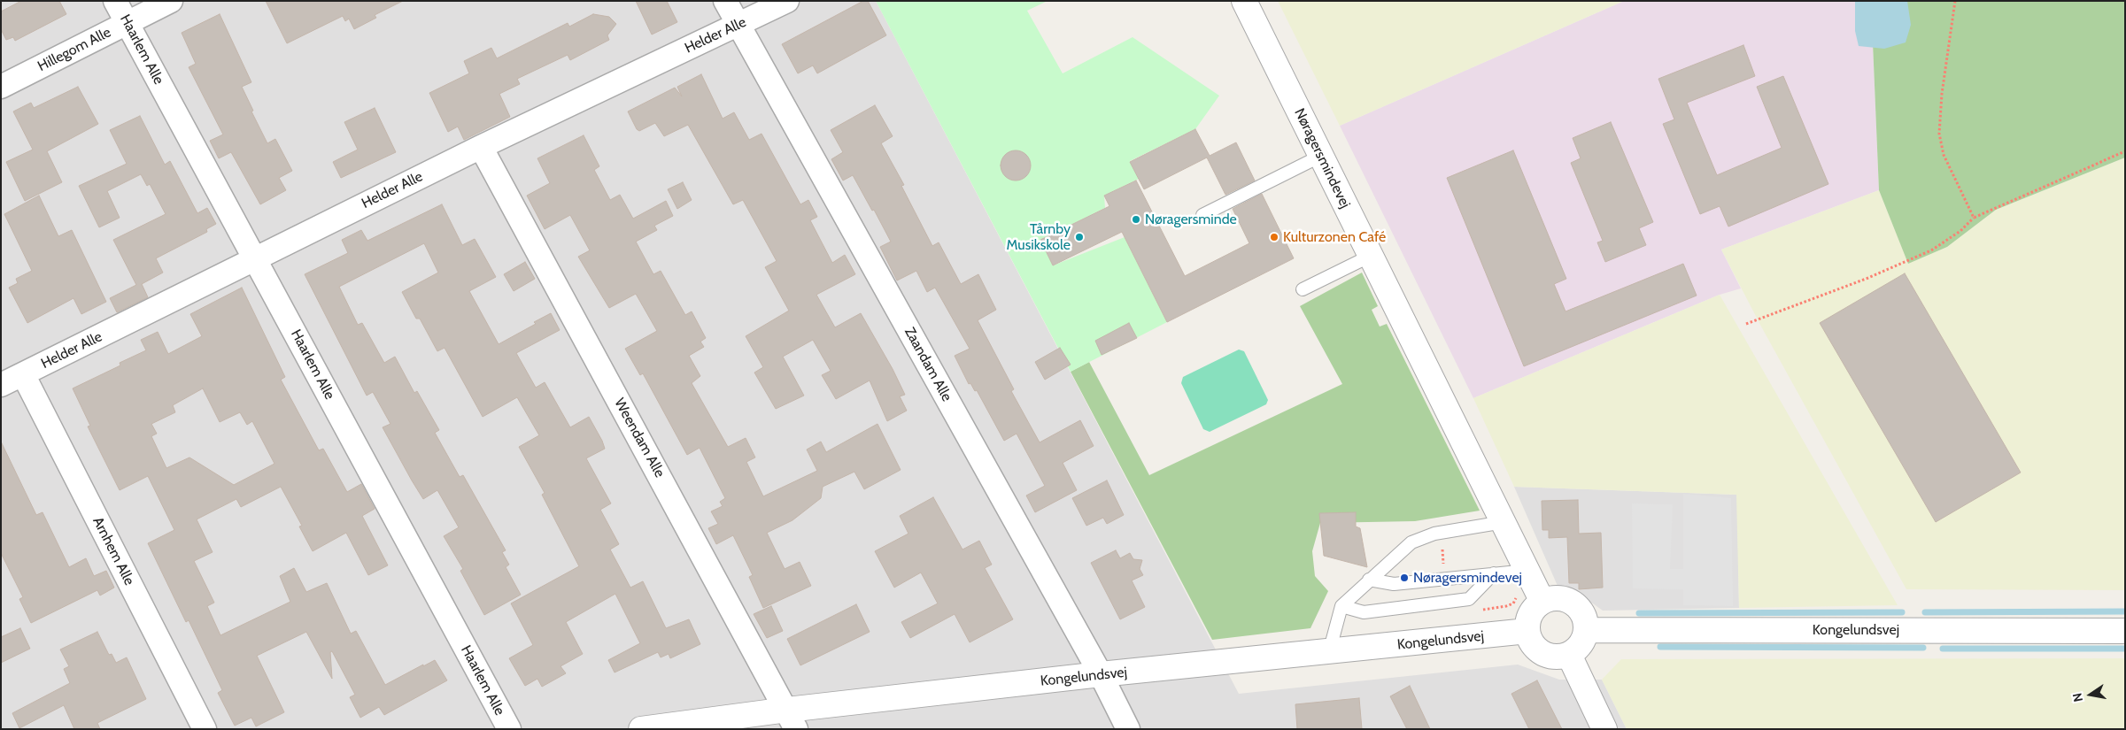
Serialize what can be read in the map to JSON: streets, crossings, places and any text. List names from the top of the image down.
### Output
{
  "streets": {
    "street": [
      "Helder Alle",
      "Hillegom Alle",
      "Haarlem Alle",
      "Nøragersmindevej",
      "Zaandam Alle",
      "Weendam Alle",
      "Arnhem Alle",
      "Kongelundsvej"
    ]
  },
  "crossings": [
    ["Helder Alle", "Haarlem Alle"],
    ["Helder Alle", "Zaandam Alle"],
    ["Helder Alle", "Weendam Alle"],
    ["Helder Alle", "Arnhem Alle"],
    ["Hillegom Alle", "Haarlem Alle"],
    ["Nøragersmindevej", "Kongelundsvej"],
    ["Zaandam Alle", "Kongelundsvej"],
    ["Weendam Alle", "Kongelundsvej"]
  ],
  "places": [
    "Nøragersminde",
    "Tårnby Musikskole",
    "Kulturzonen Café",
    "Nøragersmindevej"
  ],
  "north": "left"
}
